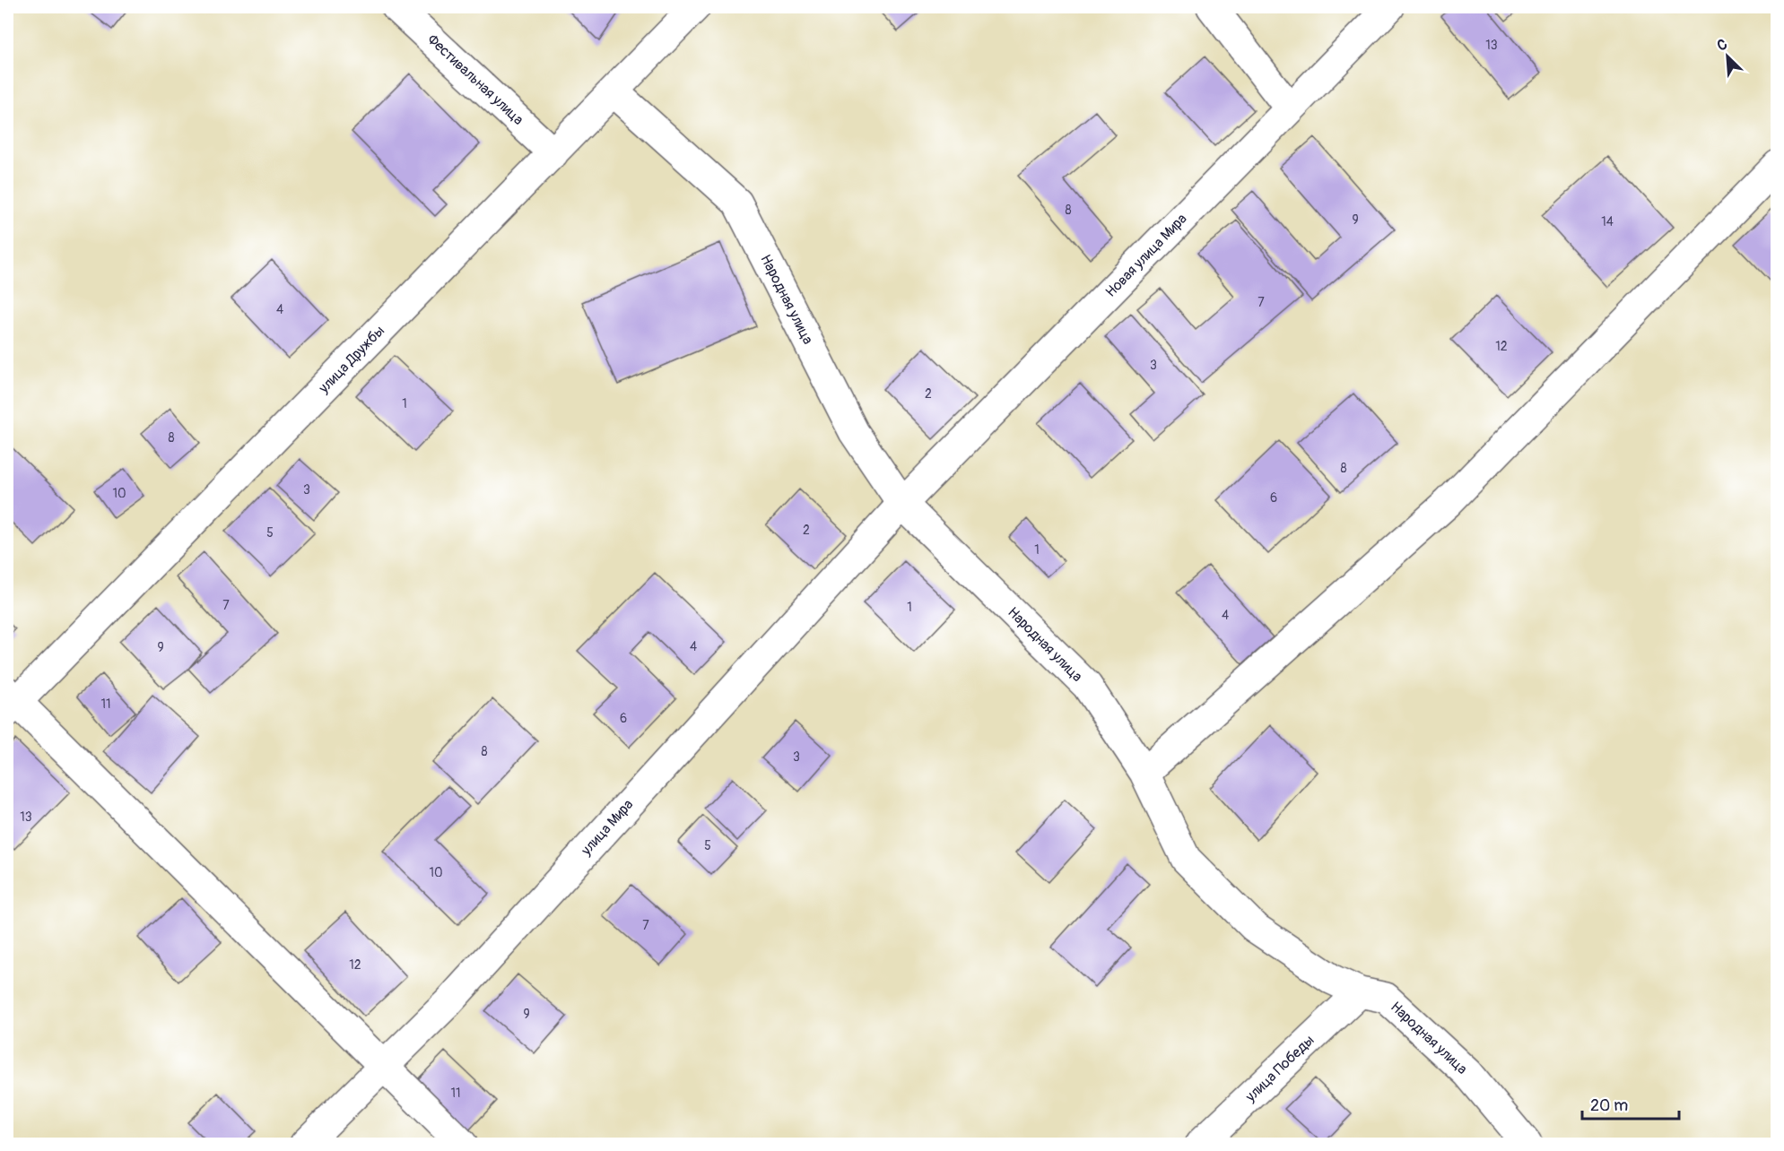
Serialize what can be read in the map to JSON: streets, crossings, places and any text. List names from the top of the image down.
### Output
{
  "streets": {
    "street": [
      "Фестивальная улица",
      "Новая улица Мира",
      "Народная улица",
      "улица Дружбы",
      "улица Мира",
      "улица Победы"
    ]
  },
  "crossings": [
    ["Фестивальная улица", "улица Дружбы"],
    ["Новая улица Мира", "Народная улица"],
    ["Новая улица Мира", "улица Мира"],
    ["Народная улица", "улица Дружбы"],
    ["Народная улица", "улица Мира"],
    ["Народная улица", "улица Победы"]
  ],
  "house_numbers": [
    "13",
    "8",
    "9",
    "14",
    "7",
    "4",
    "12",
    "3",
    "2",
    "1",
    "8",
    "8",
    "3",
    "10",
    "6",
    "2",
    "5",
    "1",
    "7",
    "1",
    "4",
    "4",
    "9",
    "11",
    "6",
    "8",
    "3",
    "13",
    "5",
    "10",
    "7",
    "12",
    "9",
    "11"
  ],
  "scale_bar": "20 m",
  "north": "top left"
}
